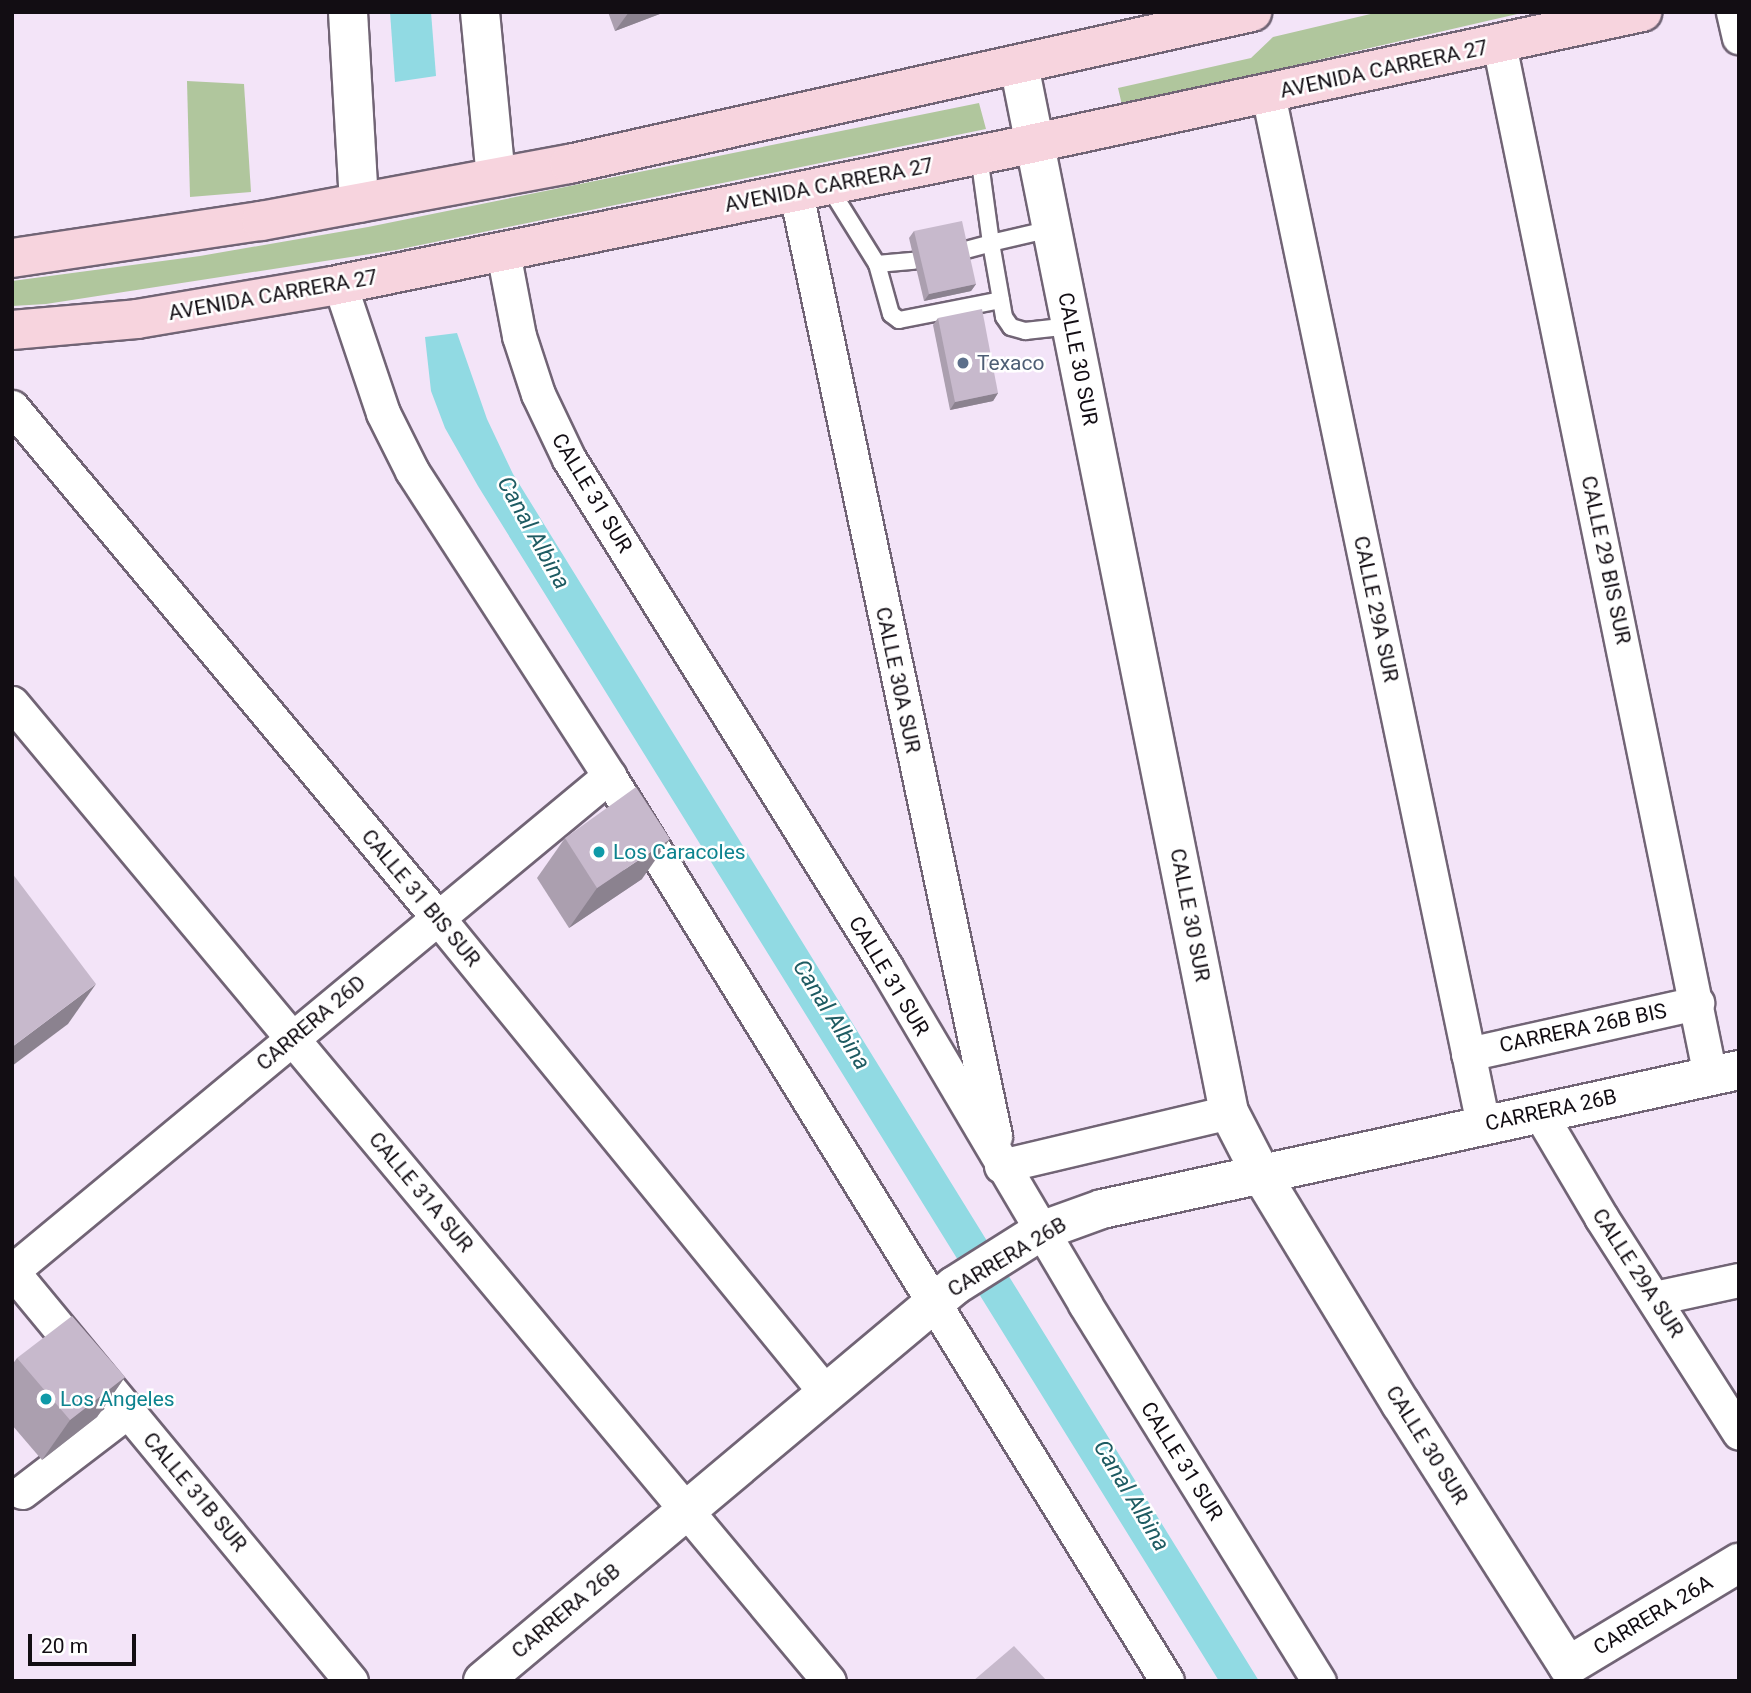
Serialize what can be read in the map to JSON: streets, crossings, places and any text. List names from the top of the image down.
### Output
{
  "streets": {
    "main road": ["AVENIDA CARRERA 27"],
    "street": [
      "CALLE 30 SUR",
      "CALLE 31 SUR",
      "CALLE 29 BIS SUR",
      "CALLE 29A SUR",
      "CALLE 30A SUR",
      "CALLE 31 BIS SUR",
      "CARRERA 26D",
      "CARRERA 26B BIS",
      "CARRERA 26B",
      "CALLE 31A SUR",
      "CALLE 31B SUR",
      "CARRERA 26A"
    ]
  },
  "crossings": [
    ["AVENIDA CARRERA 27", "CALLE 30 SUR"],
    ["AVENIDA CARRERA 27", "CALLE 31 SUR"],
    ["AVENIDA CARRERA 27", "CALLE 29 BIS SUR"],
    ["AVENIDA CARRERA 27", "CALLE 29A SUR"],
    ["AVENIDA CARRERA 27", "CALLE 30A SUR"],
    ["CALLE 30 SUR", "CARRERA 26B"],
    ["CALLE 30 SUR", "CARRERA 26A"],
    ["CALLE 31 SUR", "CALLE 30A SUR"],
    ["CALLE 31 SUR", "CARRERA 26B"],
    ["CALLE 29 BIS SUR", "CARRERA 26B BIS"],
    ["CALLE 29 BIS SUR", "CARRERA 26B"],
    ["CALLE 29A SUR", "CARRERA 26B BIS"],
    ["CALLE 29A SUR", "CARRERA 26B"],
    ["CALLE 31 BIS SUR", "CARRERA 26D"],
    ["CALLE 31 BIS SUR", "CARRERA 26B"],
    ["CARRERA 26D", "CALLE 31A SUR"],
    ["CARRERA 26D", "CALLE 31B SUR"],
    ["CARRERA 26B", "CALLE 31A SUR"]
  ],
  "water": ["Canal Albina"],
  "places": ["Texaco", "Los Caracoles", "Los Angeles"],
  "scale_bar": "20 m"
}
